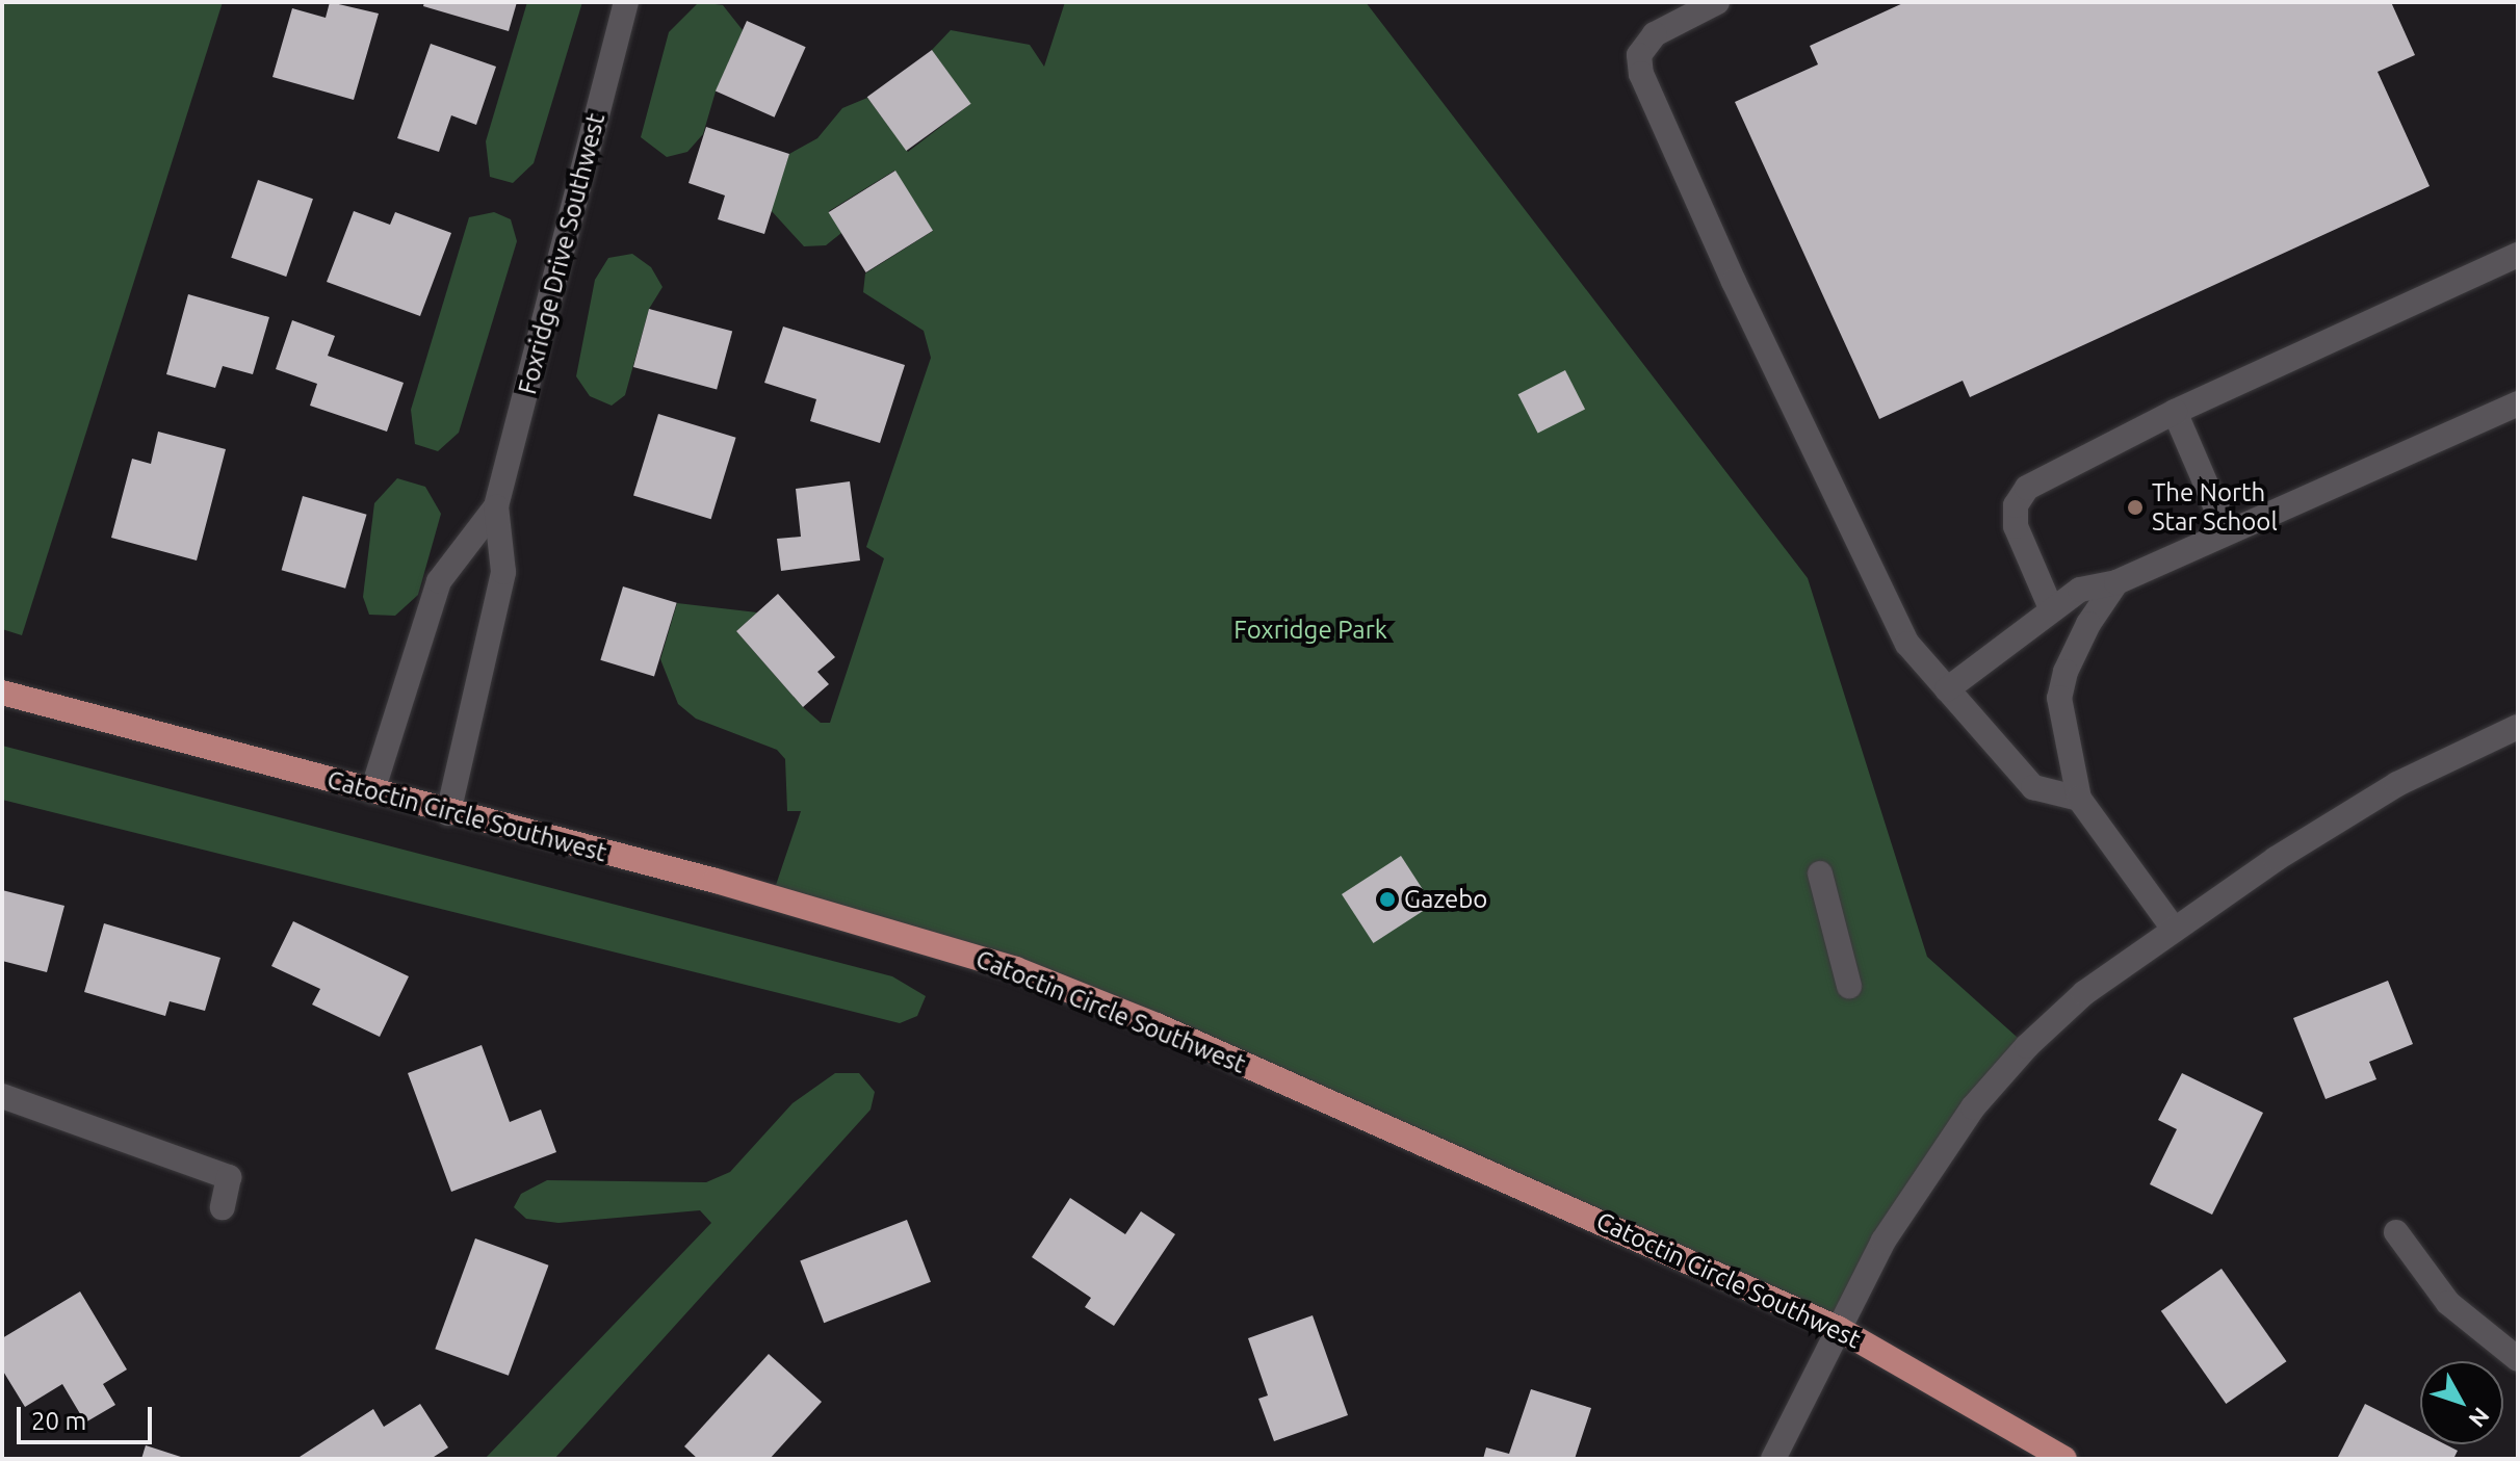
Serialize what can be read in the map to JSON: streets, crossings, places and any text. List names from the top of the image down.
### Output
{
  "streets": {
    "main road": ["Catoctin Circle Southwest"],
    "street": ["Foxridge Drive Southwest"]
  },
  "crossings": [
    ["Foxridge Drive Southwest", "Catoctin Circle Southwest"]
  ],
  "parks": ["Foxridge Park"],
  "places": ["The North Star School", "Gazebo"],
  "scale_bar": "20 m",
  "north": "bottom right"
}
